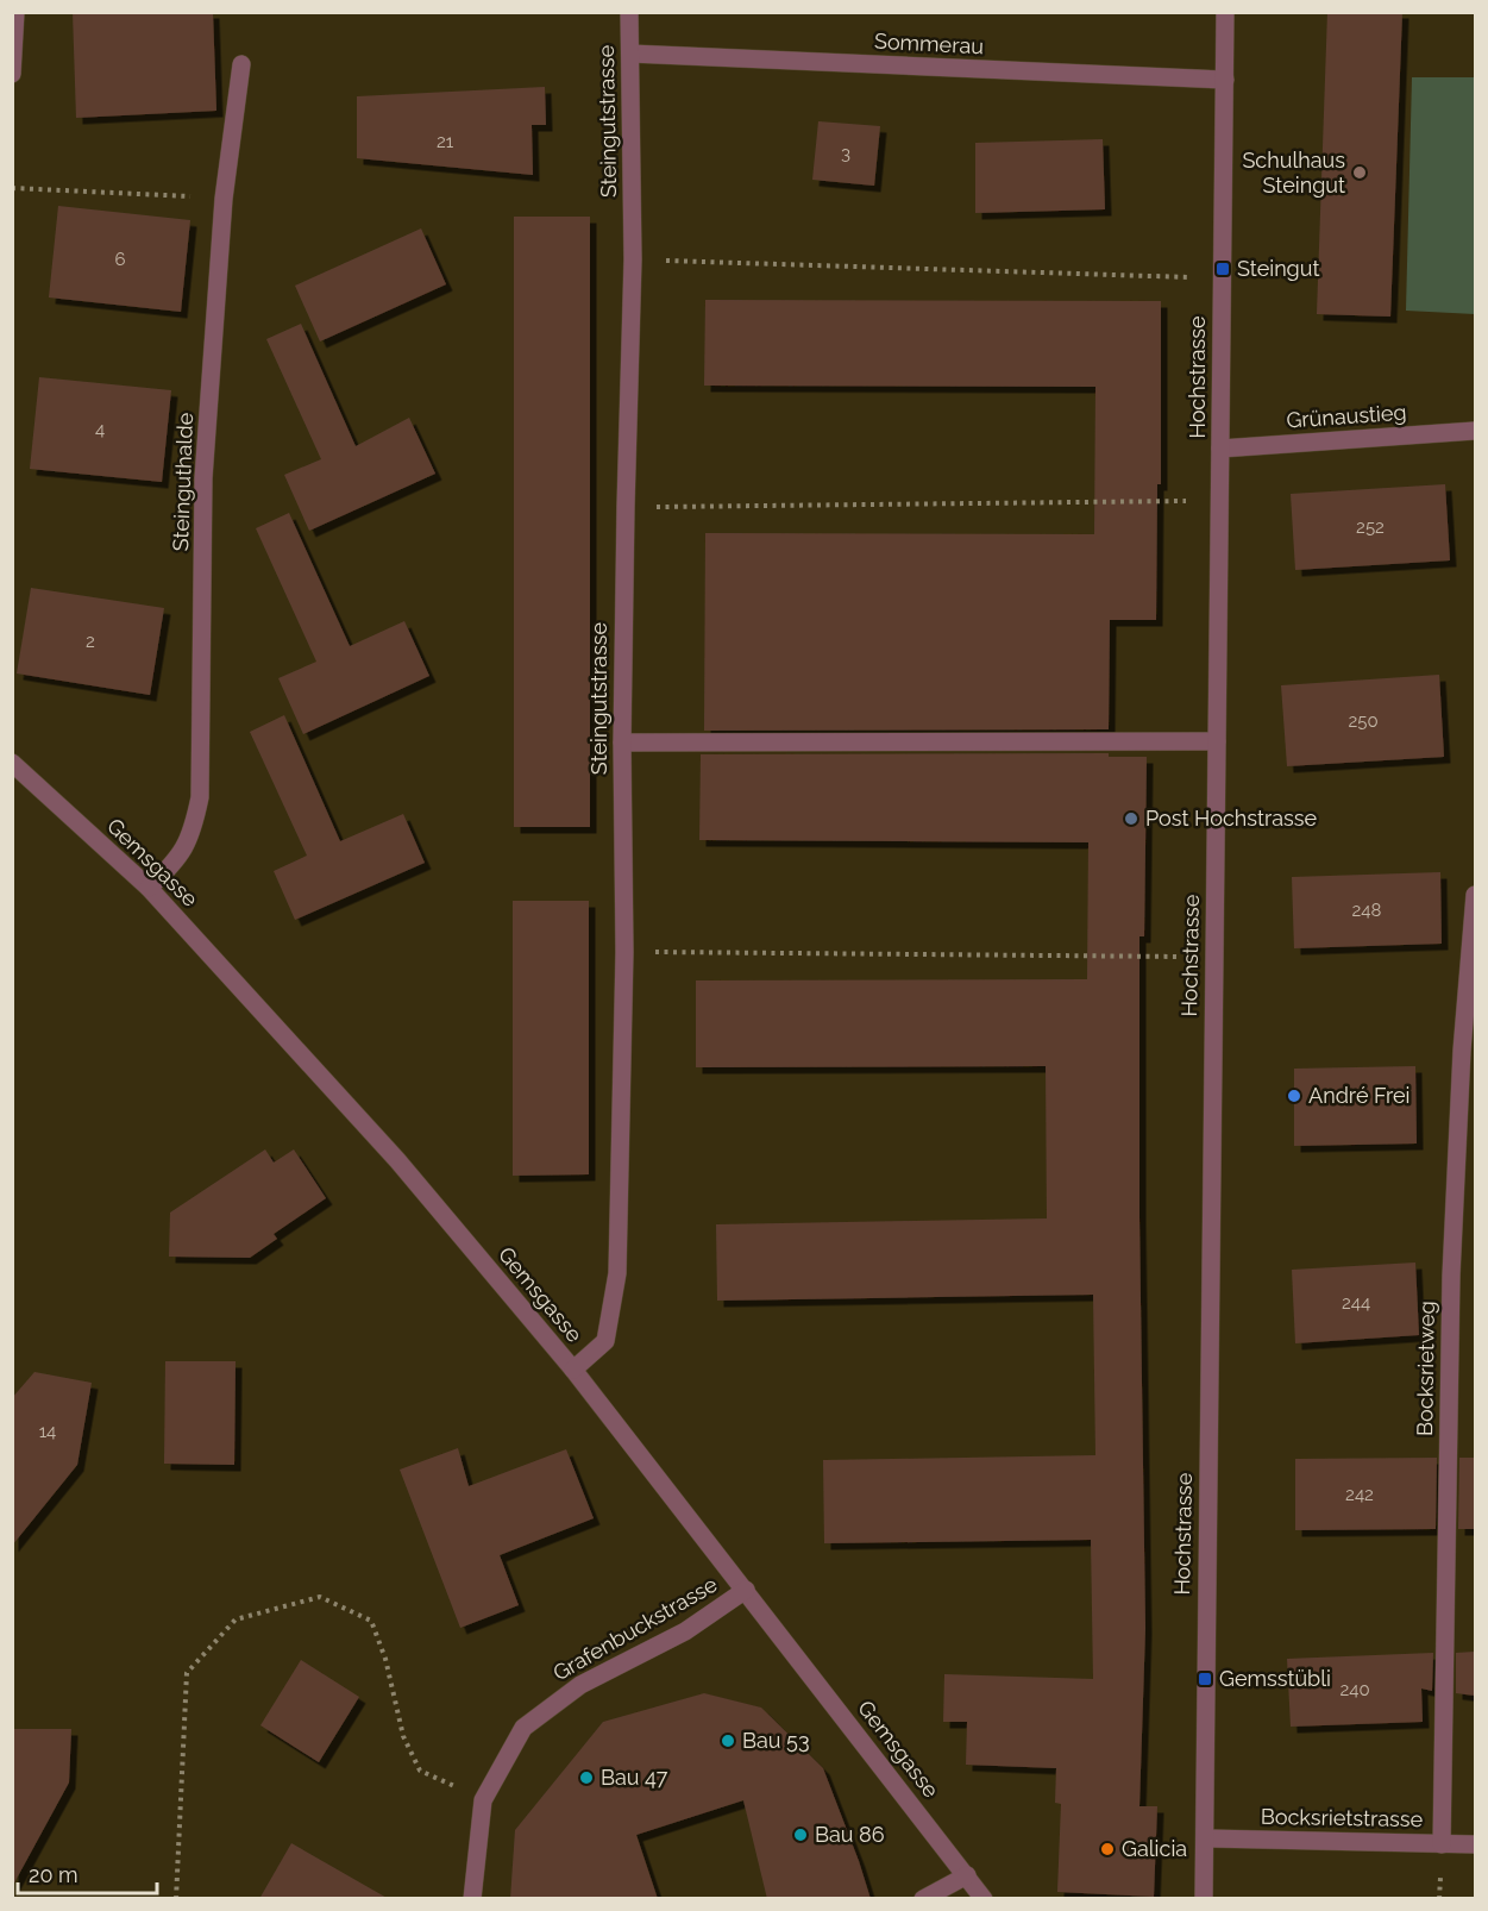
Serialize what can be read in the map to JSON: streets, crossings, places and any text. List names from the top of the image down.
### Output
{
  "streets": {
    "street": [
      "Sommerau",
      "Steingutstrasse",
      "Hochstrasse",
      "Grünaustieg",
      "Steinguthalde",
      "Gemsgasse",
      "Bocksrietweg",
      "Grafenbuckstrasse",
      "Bocksrietstrasse"
    ]
  },
  "crossings": [
    ["Sommerau", "Steingutstrasse"],
    ["Sommerau", "Hochstrasse"],
    ["Steingutstrasse", "Gemsgasse"],
    ["Hochstrasse", "Grünaustieg"],
    ["Hochstrasse", "Bocksrietstrasse"],
    ["Steinguthalde", "Gemsgasse"],
    ["Gemsgasse", "Grafenbuckstrasse"],
    ["Bocksrietweg", "Bocksrietstrasse"]
  ],
  "places": {
    "other": [
      "Schulhaus Steingut",
      "Post Hochstrasse",
      "André Frei",
      "Bau 53",
      "Bau 47",
      "Bau 86",
      "Galicia"
    ],
    "transit": ["Steingut", "Gemsstübli"]
  },
  "house_numbers": [
    "21",
    "3",
    "6",
    "4",
    "252",
    "2",
    "250",
    "248",
    "244",
    "14",
    "242",
    "240"
  ],
  "scale_bar": "20 m"
}
